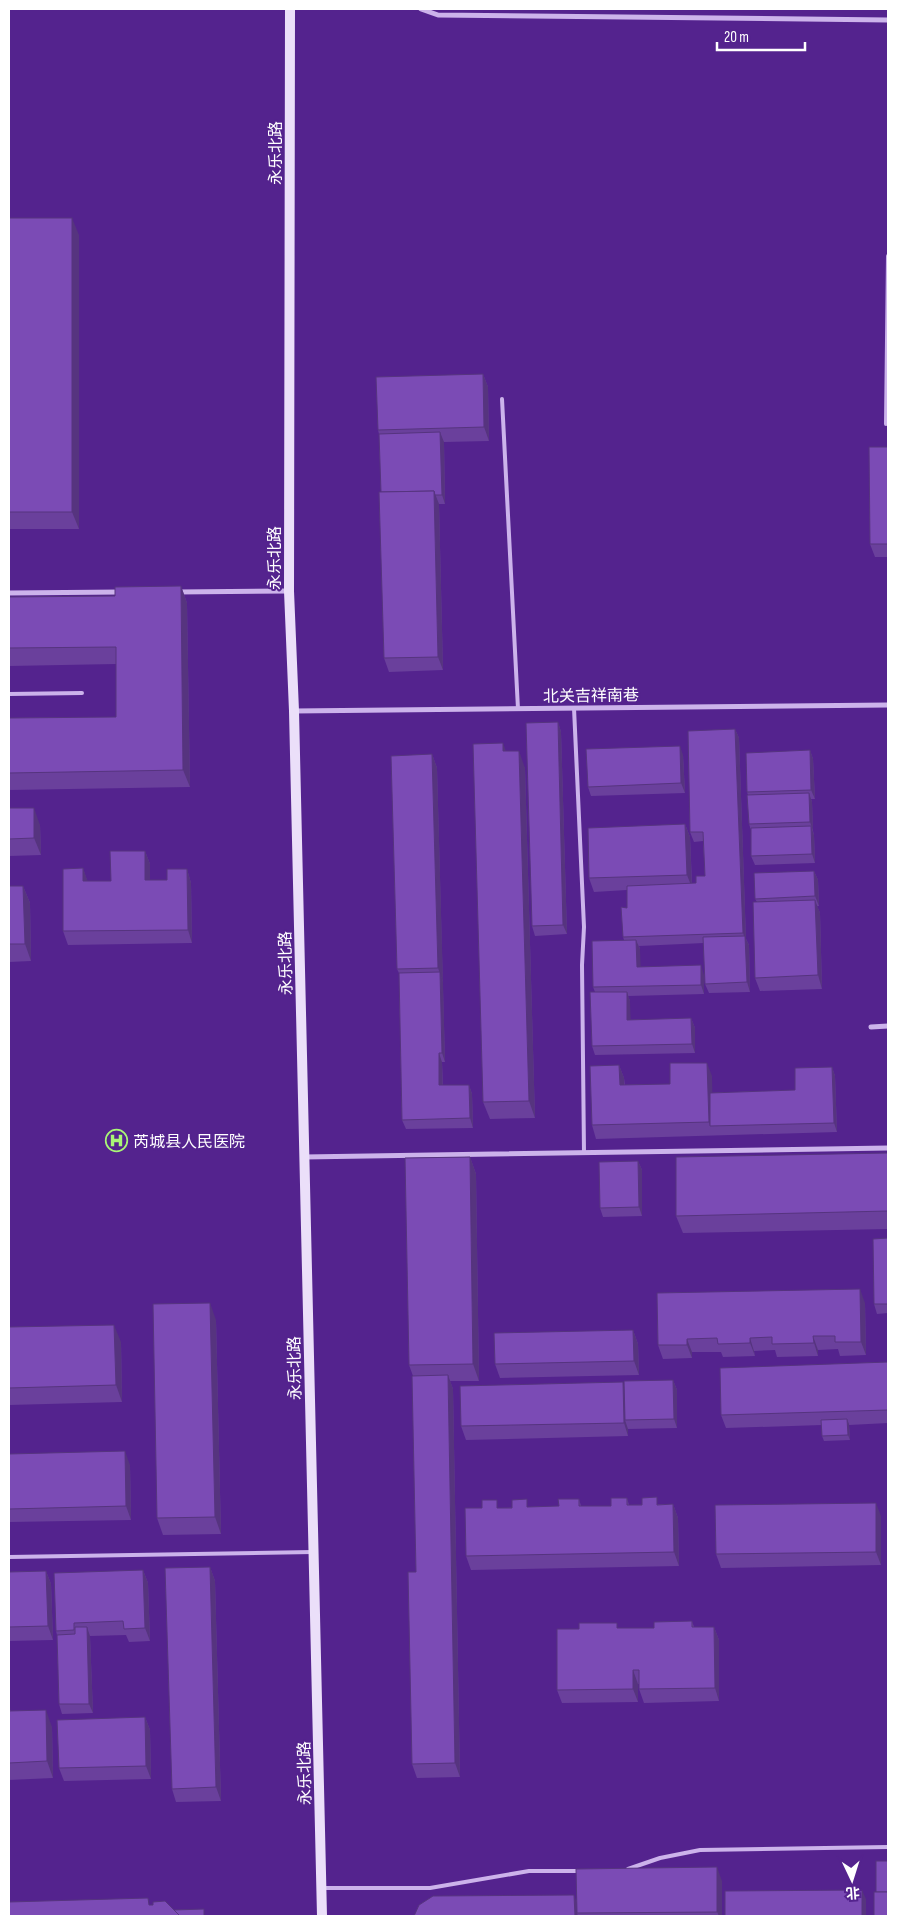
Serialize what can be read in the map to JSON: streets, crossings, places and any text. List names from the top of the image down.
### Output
{
  "streets": {
    "main road": ["永乐北路"],
    "street": ["北关吉祥南巷"]
  },
  "crossings": [
    ["永乐北路", "北关吉祥南巷"]
  ],
  "places": {
    "hospital": ["芮城县人民医院"]
  },
  "scale_bar": "20 m",
  "north": "bottom"
}
